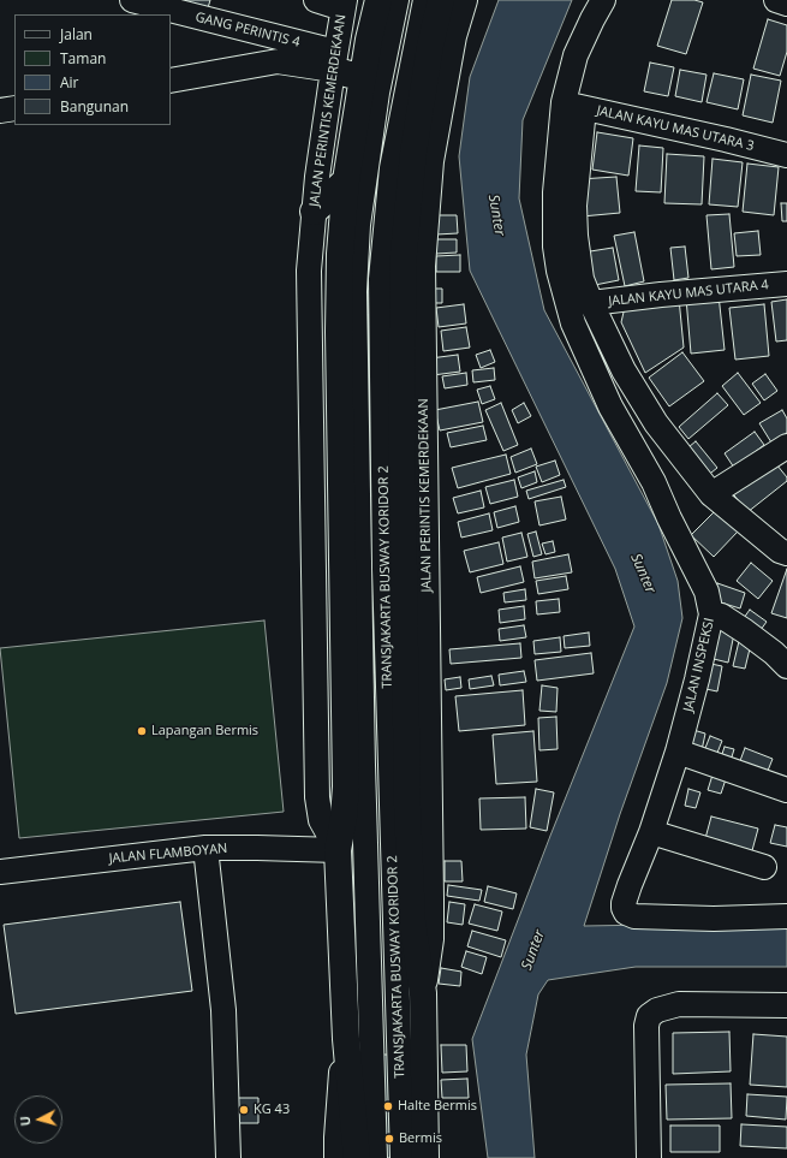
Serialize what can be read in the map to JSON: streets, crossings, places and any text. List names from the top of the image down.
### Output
{
  "streets": {
    "main road": ["JALAN PERINTIS KEMERDEKAAN"],
    "street": [
      "GANG PERINTIS 4",
      "JALAN KAYU MAS UTARA 3",
      "JALAN KAYU MAS UTARA 4",
      "TRANSJAKARTA BUSWAY KORIDOR 2",
      "JALAN INSPEKSI",
      "JALAN FLAMBOYAN"
    ]
  },
  "crossings": [
    ["GANG PERINTIS 4", "JALAN PERINTIS KEMERDEKAAN"],
    ["JALAN PERINTIS KEMERDEKAAN", "JALAN FLAMBOYAN"],
    ["JALAN KAYU MAS UTARA 3", "JALAN INSPEKSI"]
  ],
  "water": ["Sunter"],
  "places": [
    "Lapangan Bermis",
    "Halte Bermis",
    "KG 43",
    "Bermis"
  ],
  "legend": [
    "Jalan",
    "Taman",
    "Air",
    "Bangunan"
  ],
  "north": "left"
}
